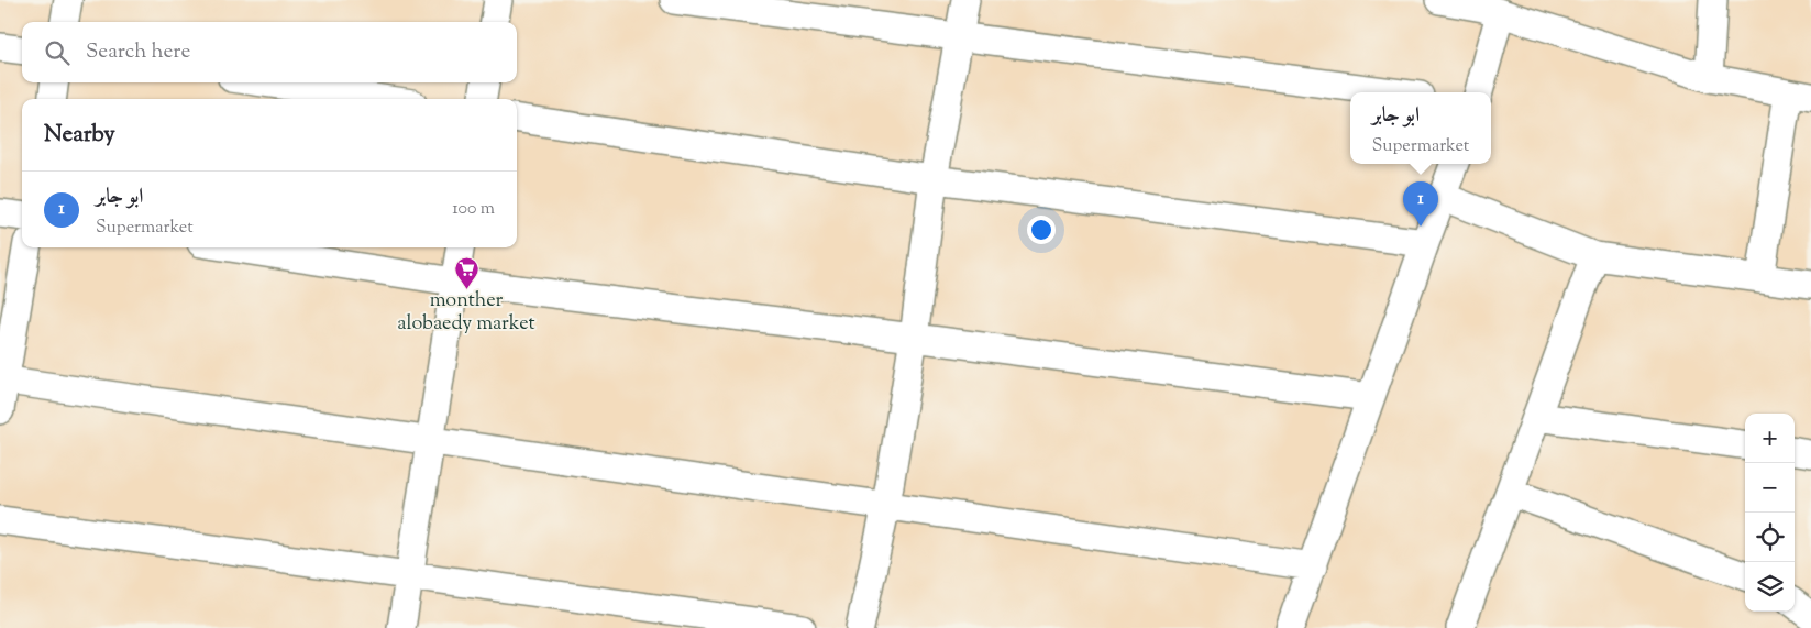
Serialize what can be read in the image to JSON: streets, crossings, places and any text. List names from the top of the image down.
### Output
{
  "places": {
    "supermarket": ["monther alobaedy market"]
  },
  "page": {
    "search": "Search here",
    "popup": ["ابو جابر", "Supermarket"],
    "heading": "Nearby",
    "list": [
      {
        "mark": "1",
        "name": "ابو جابر",
        "note": "Supermarket",
        "value": "100 m"
      }
    ],
    "pins": "1",
    "map_buttons": ["+", "−"]
  }
}
